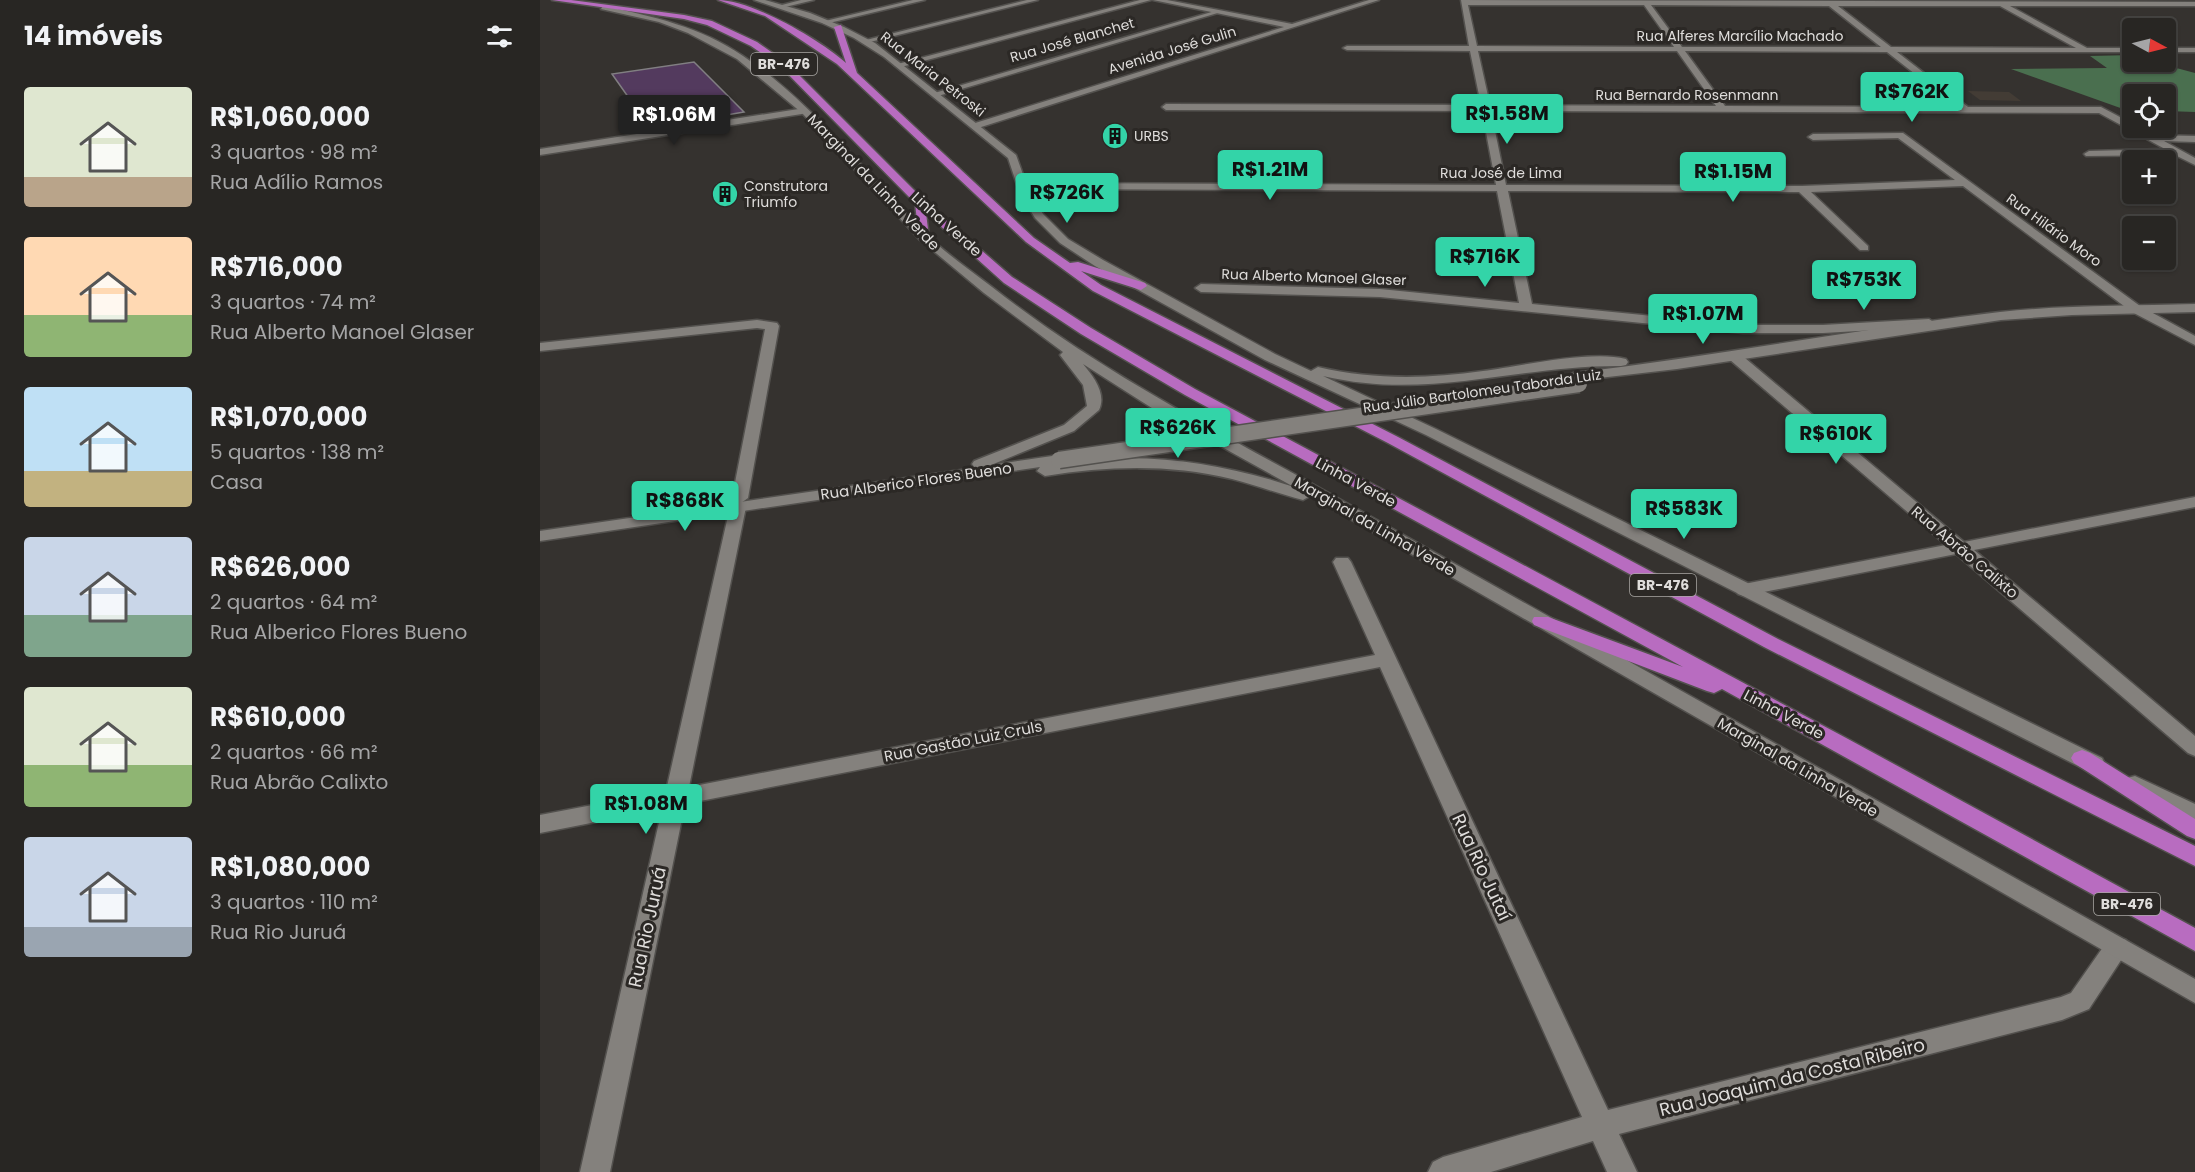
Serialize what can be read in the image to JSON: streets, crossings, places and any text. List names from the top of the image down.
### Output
{
  "streets": {
    "highway": ["BR-476", "Linha Verde"],
    "street": [
      "Rua Alferes Marcílio Machado",
      "Rua José Blanchet",
      "Avenida José Gulin",
      "Rua Maria Petroski",
      "Rua Bernardo Rosenmann",
      "Rua José de Lima",
      "Marginal da Linha Verde",
      "Rua Hilário Moro",
      "Rua Alberto Manoel Glaser",
      "Rua Júlio Bartolomeu Taborda Luiz",
      "Rua Alberico Flores Bueno",
      "Rua Abrão Calixto",
      "Rua Gastão Luiz Cruls",
      "Rua Rio Jutaí",
      "Rua Rio Juruá",
      "Rua Joaquim da Costa Ribeiro"
    ]
  },
  "crossings": [
    ["Rua José Blanchet", "Rua Maria Petroski"],
    ["Avenida José Gulin", "Rua Maria Petroski"],
    ["Rua Maria Petroski", "Rua José de Lima"],
    ["Rua José de Lima", "Rua Hilário Moro"],
    ["Marginal da Linha Verde", "Linha Verde"],
    ["Marginal da Linha Verde", "Rua Joaquim da Costa Ribeiro"],
    ["Rua Hilário Moro", "Rua Júlio Bartolomeu Taborda Luiz"],
    ["Rua Alberto Manoel Glaser", "Rua Júlio Bartolomeu Taborda Luiz"],
    ["Rua Júlio Bartolomeu Taborda Luiz", "Rua Alberico Flores Bueno"],
    ["Rua Júlio Bartolomeu Taborda Luiz", "Rua Abrão Calixto"],
    ["Rua Alberico Flores Bueno", "Rua Rio Juruá"],
    ["Rua Gastão Luiz Cruls", "Rua Rio Jutaí"],
    ["Rua Gastão Luiz Cruls", "Rua Rio Juruá"],
    ["Rua Rio Jutaí", "Rua Joaquim da Costa Ribeiro"]
  ],
  "places": {
    "building": ["URBS", "Construtora Triumfo"]
  },
  "north": "right",
  "page": {
    "heading": "14 imóveis",
    "map_buttons": ["+", "−"],
    "list": [
      {
        "name": "R$1,060,000",
        "note": "3 quartos · 98 m² · Rua Adílio Ramos"
      },
      {
        "name": "R$716,000",
        "note": "3 quartos · 74 m² · Rua Alberto Manoel Glaser"
      },
      {
        "name": "R$1,070,000",
        "note": "5 quartos · 138 m² · Casa"
      },
      {
        "name": "R$626,000",
        "note": "2 quartos · 64 m² · Rua Alberico Flores Bueno"
      },
      {
        "name": "R$610,000",
        "note": "2 quartos · 66 m² · Rua Abrão Calixto"
      },
      {
        "name": "R$1,080,000",
        "note": "3 quartos · 110 m² · Rua Rio Juruá"
      }
    ],
    "price": [
      "R$762K",
      "R$1.58M",
      "R$1.06M",
      "R$1.21M",
      "R$1.15M",
      "R$726K",
      "R$716K",
      "R$753K",
      "R$1.07M",
      "R$626K",
      "R$610K",
      "R$868K",
      "R$583K",
      "R$1.08M"
    ]
  }
}
